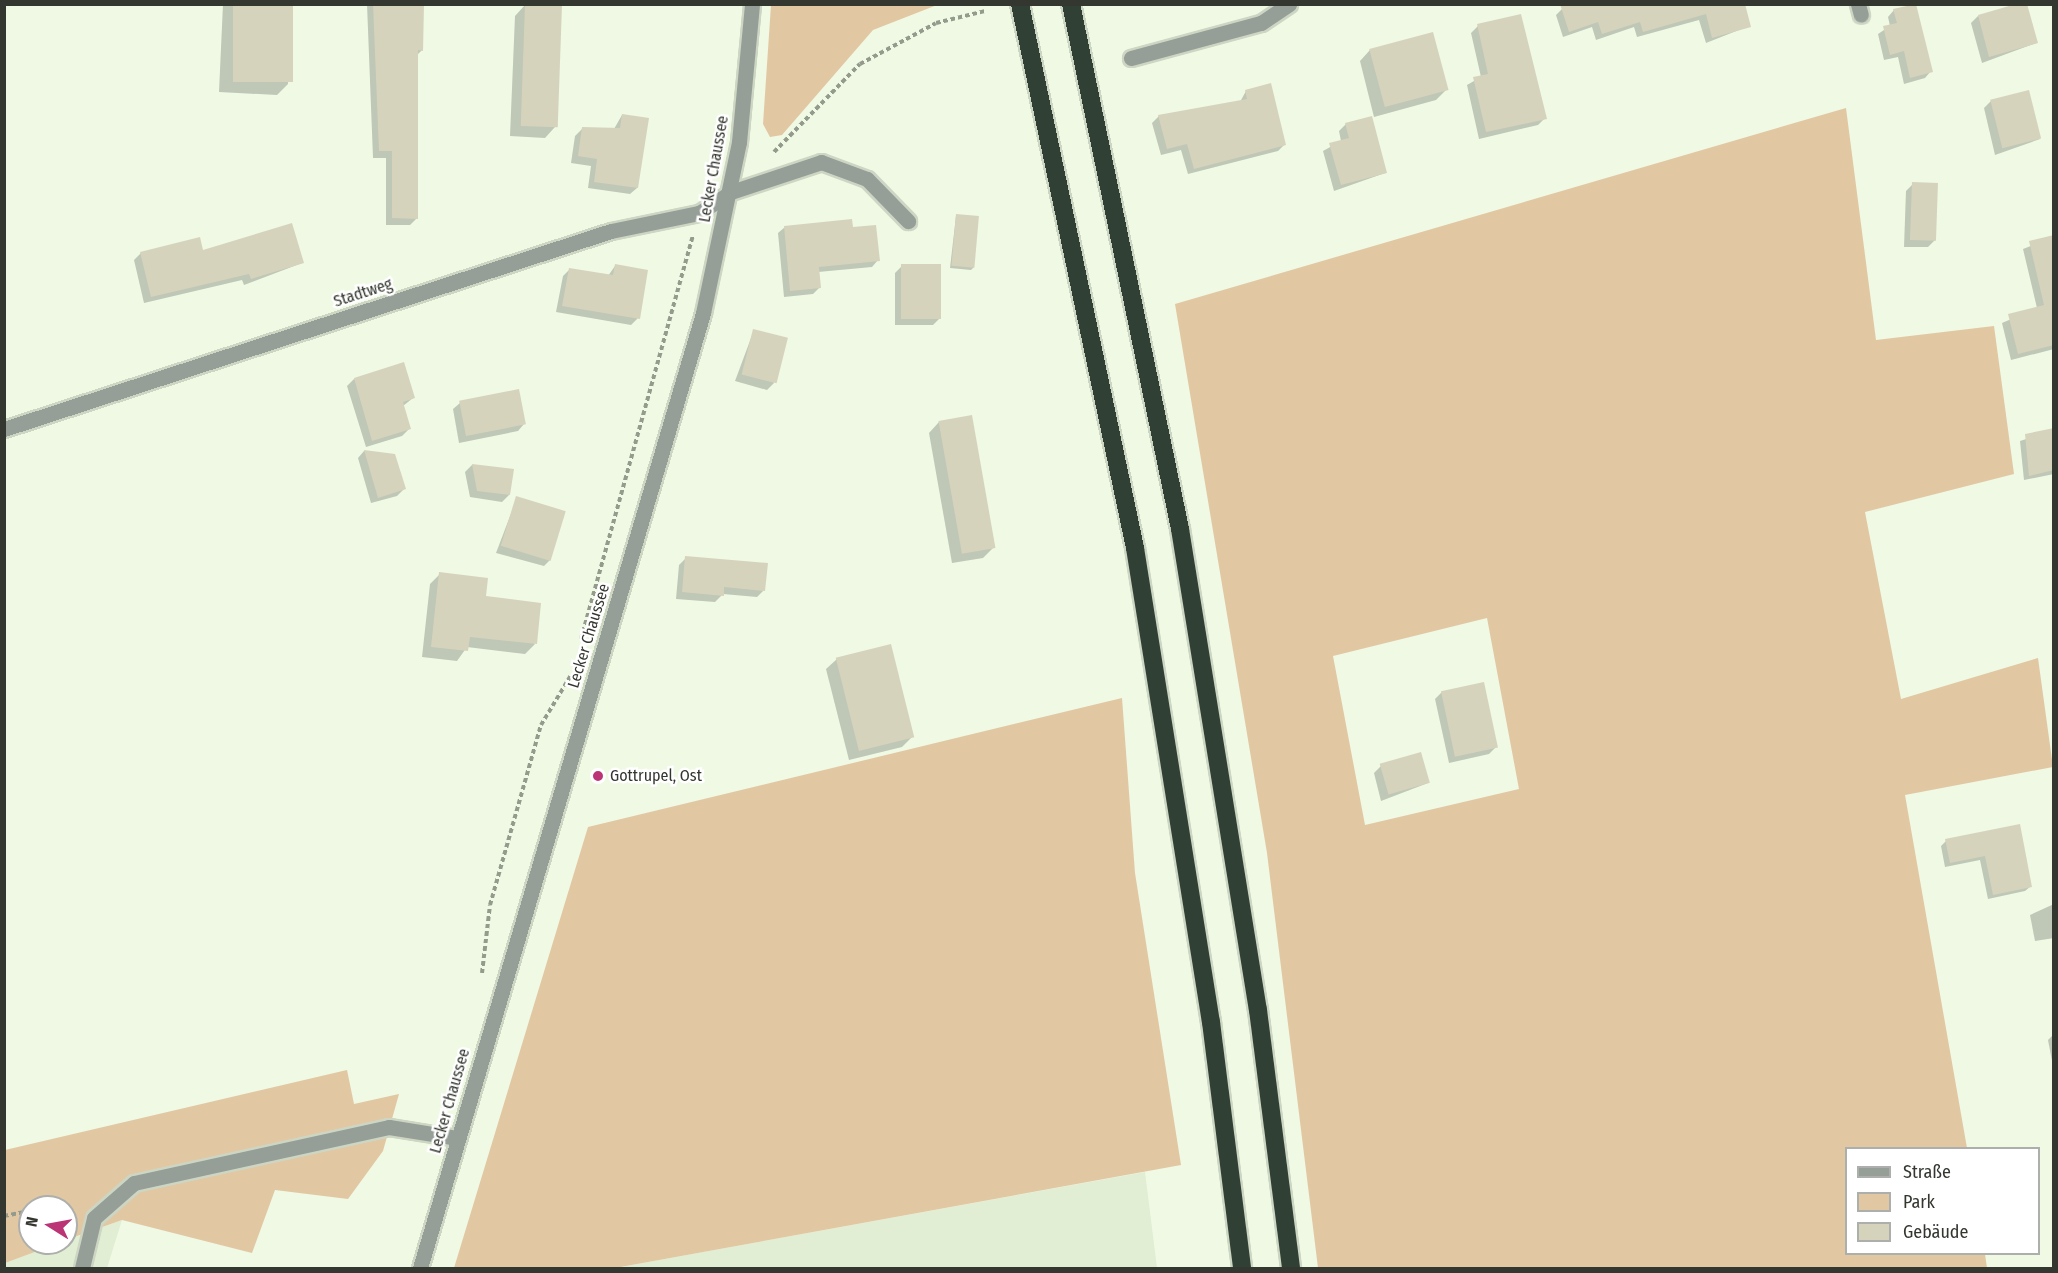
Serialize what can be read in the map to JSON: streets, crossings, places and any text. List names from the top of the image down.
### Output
{
  "streets": {
    "street": ["Lecker Chaussee", "Stadtweg"]
  },
  "crossings": [
    ["Lecker Chaussee", "Stadtweg"]
  ],
  "places": ["Gottrupel, Ost"],
  "legend": ["Straße", "Park", "Gebäude"],
  "north": "left"
}
